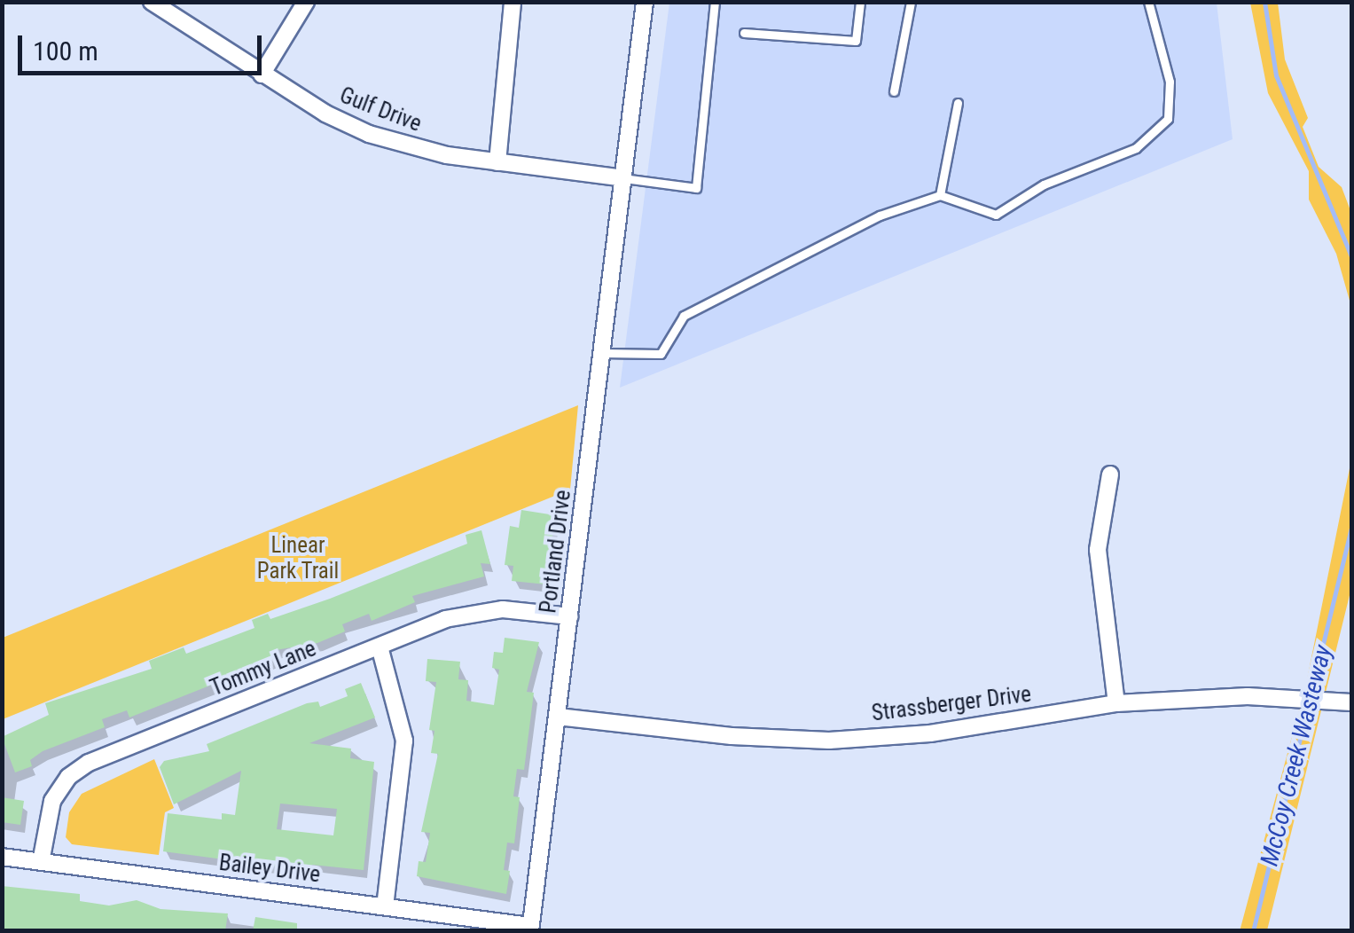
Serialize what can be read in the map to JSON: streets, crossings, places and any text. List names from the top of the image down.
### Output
{
  "streets": {
    "street": [
      "Gulf Drive",
      "Portland Drive",
      "Tommy Lane",
      "Strassberger Drive",
      "Bailey Drive"
    ]
  },
  "crossings": [
    ["Gulf Drive", "Portland Drive"],
    ["Portland Drive", "Tommy Lane"],
    ["Portland Drive", "Strassberger Drive"],
    ["Portland Drive", "Bailey Drive"],
    ["Tommy Lane", "Bailey Drive"]
  ],
  "water": ["McCoy Creek Wasteway"],
  "parks": ["Linear Park Trail"],
  "scale_bar": "100 m"
}
